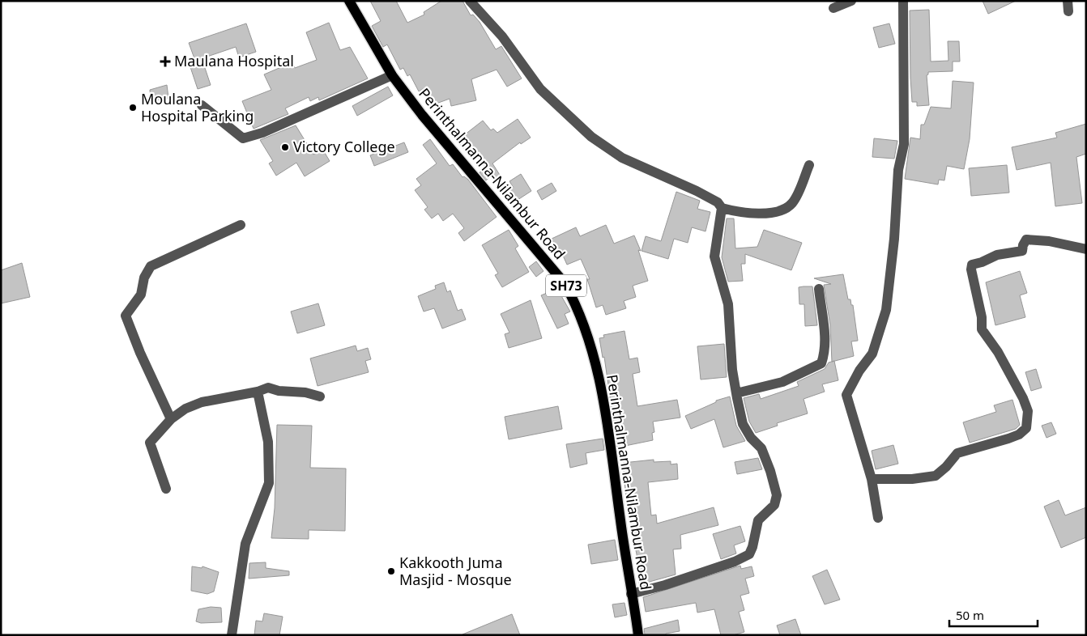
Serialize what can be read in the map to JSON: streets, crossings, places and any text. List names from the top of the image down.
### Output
{
  "streets": {
    "main road": ["Perinthalmanna-Nilambur Road", "SH73"]
  },
  "places": {
    "health": ["Maulana Hospital"],
    "other": ["Moulana Hospital Parking", "Victory College", "Kakkooth Juma Masjid - Mosque"]
  },
  "scale_bar": "50 m"
}
